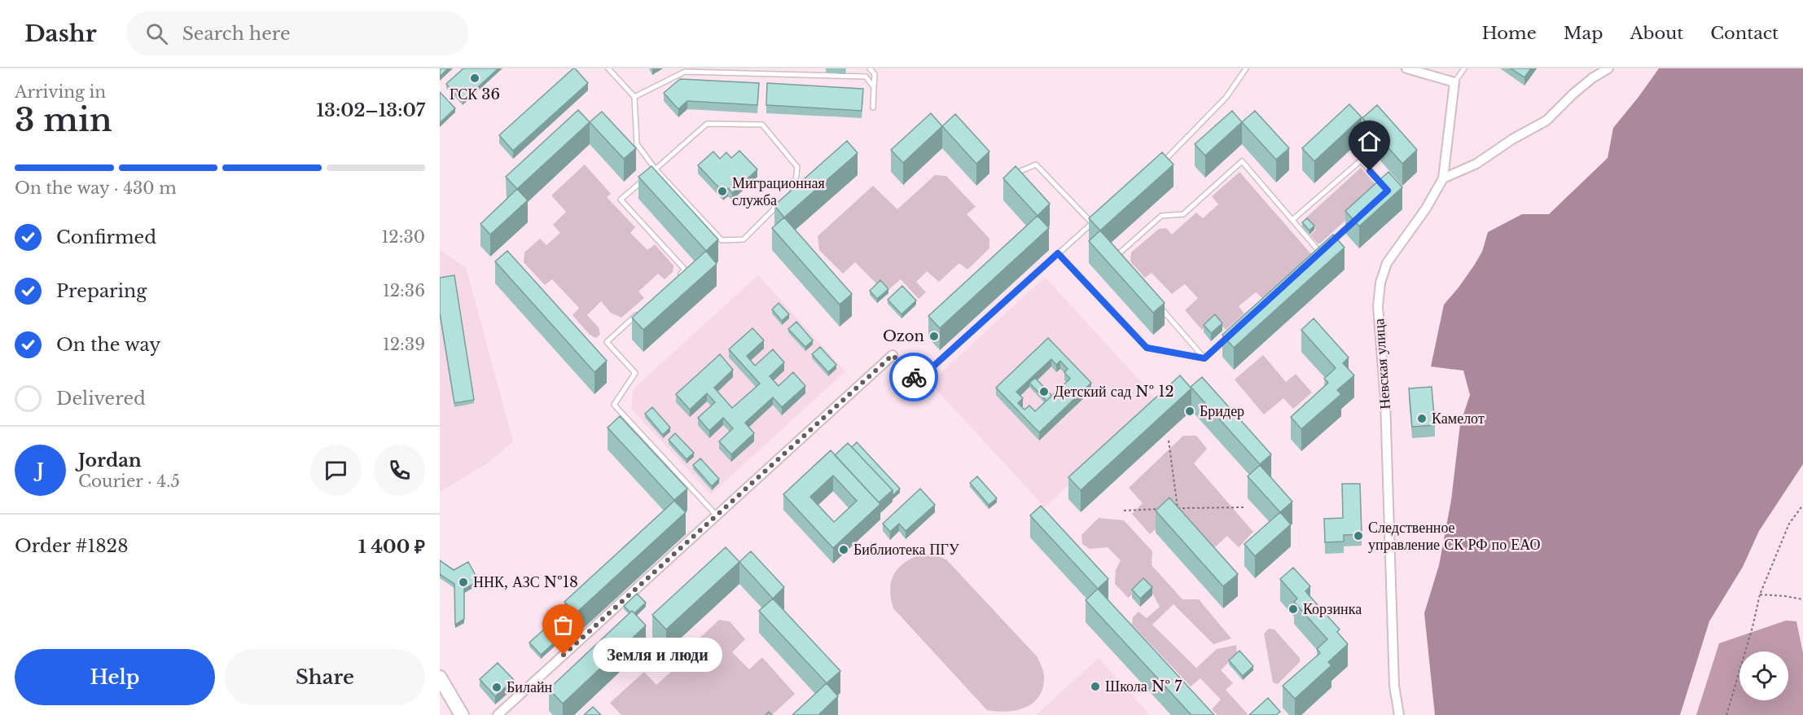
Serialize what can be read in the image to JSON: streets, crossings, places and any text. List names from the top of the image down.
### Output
{
  "streets": {
    "street": ["Невская улица"]
  },
  "places": [
    "ГСК 36",
    "Миграционная служба",
    "Ozon",
    "Детский сад № 12",
    "Бридер",
    "Камелот",
    "Следственное управление СК РФ по ЕАО",
    "Библиотека ПГУ",
    "ННК, АЗС №18",
    "Корзинка",
    "Земля и люди",
    "Школа № 7",
    "Билайн"
  ],
  "page": {
    "header": "Dashr",
    "search": "Search here",
    "nav": [
      "Home",
      "Map",
      "About",
      "Contact"
    ],
    "heading": ["3 min", "Arriving in", "13:02–13:07"],
    "panel": [
      "Jordan",
      "Courier · 4.5",
      "Order #1828",
      "1 400 ₽"
    ],
    "bar": "On the way · 430 m",
    "list": [
      ["Confirmed", "12:30"],
      ["Preparing", "12:36"],
      ["On the way", "12:39"],
      "Delivered"
    ],
    "round": "J",
    "bubble": "Земля и люди",
    "buttons": ["Help", "Share"]
  }
}
